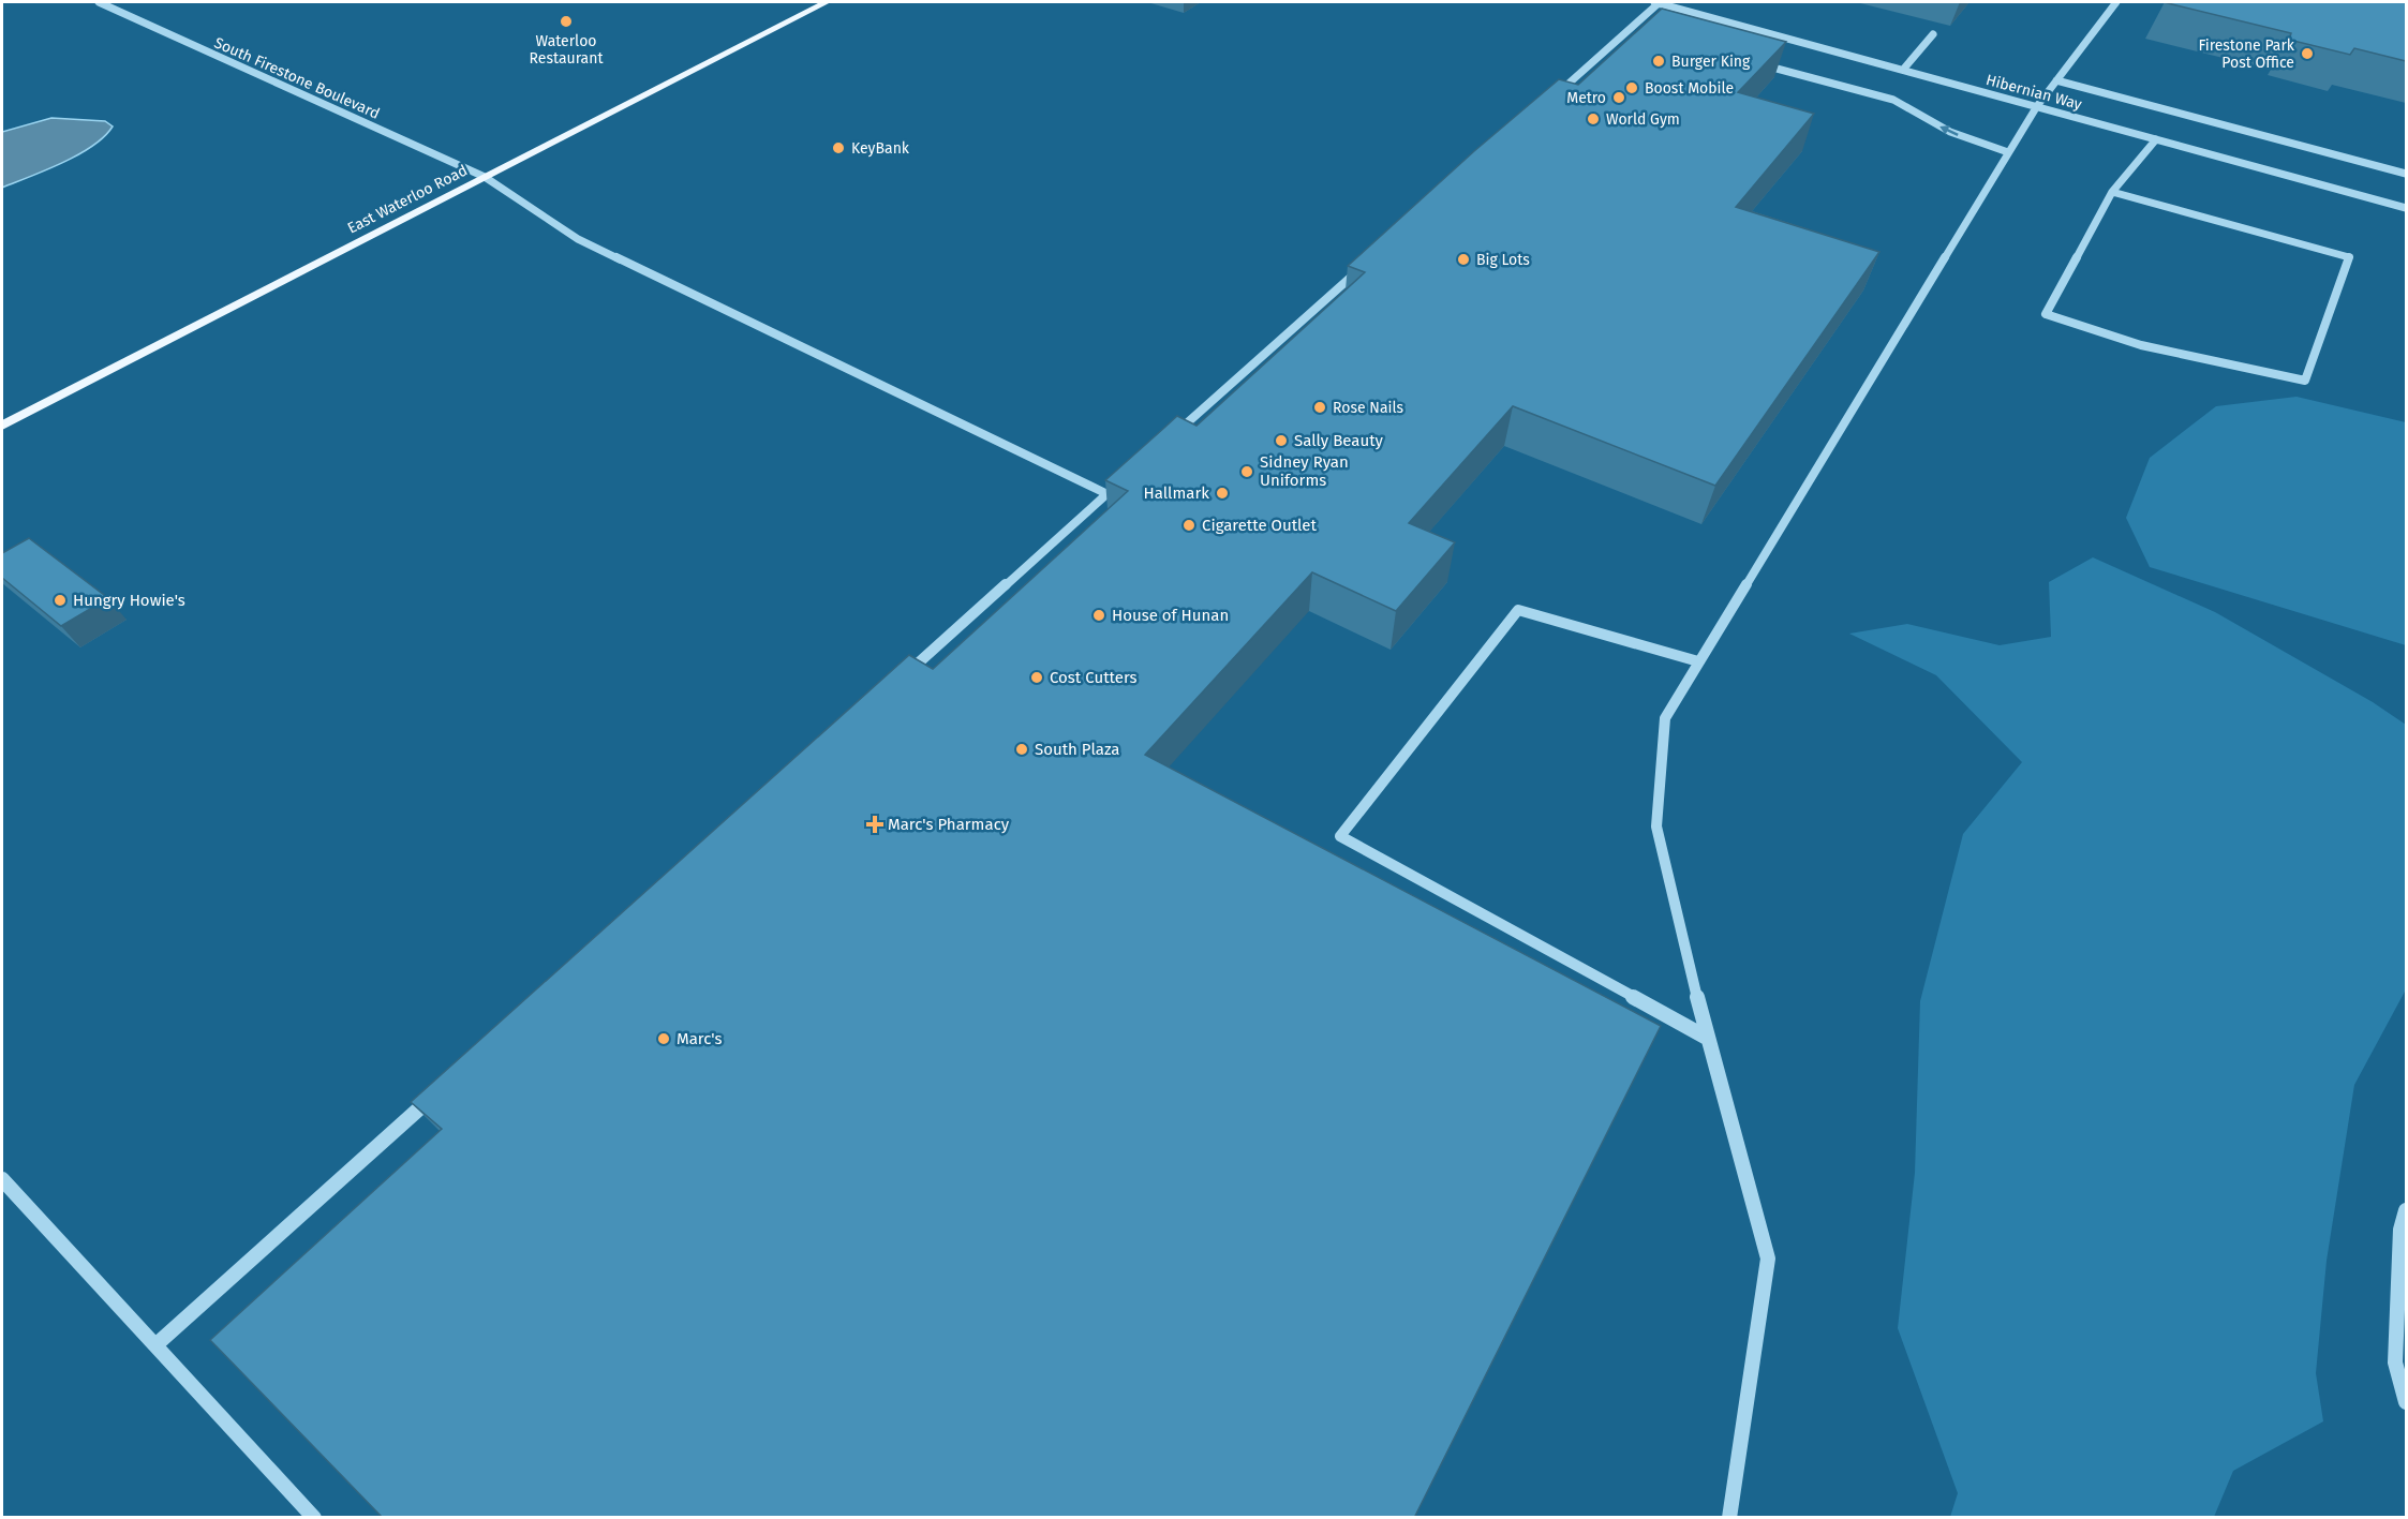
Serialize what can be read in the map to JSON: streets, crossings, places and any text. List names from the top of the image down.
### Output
{
  "streets": {
    "main road": ["East Waterloo Road"],
    "street": ["South Firestone Boulevard", "Hibernian Way"]
  },
  "crossings": [
    ["South Firestone Boulevard", "East Waterloo Road"]
  ],
  "places": {
    "other": [
      "Waterloo Restaurant",
      "Firestone Park Post Office",
      "Burger King",
      "Boost Mobile",
      "Metro",
      "World Gym",
      "KeyBank",
      "Big Lots",
      "Rose Nails",
      "Sally Beauty",
      "Sidney Ryan Uniforms",
      "Hallmark",
      "Cigarette Outlet",
      "Hungry Howie's",
      "House of Hunan",
      "Cost Cutters",
      "South Plaza",
      "Marc's"
    ],
    "health": ["Marc's Pharmacy"]
  }
}
